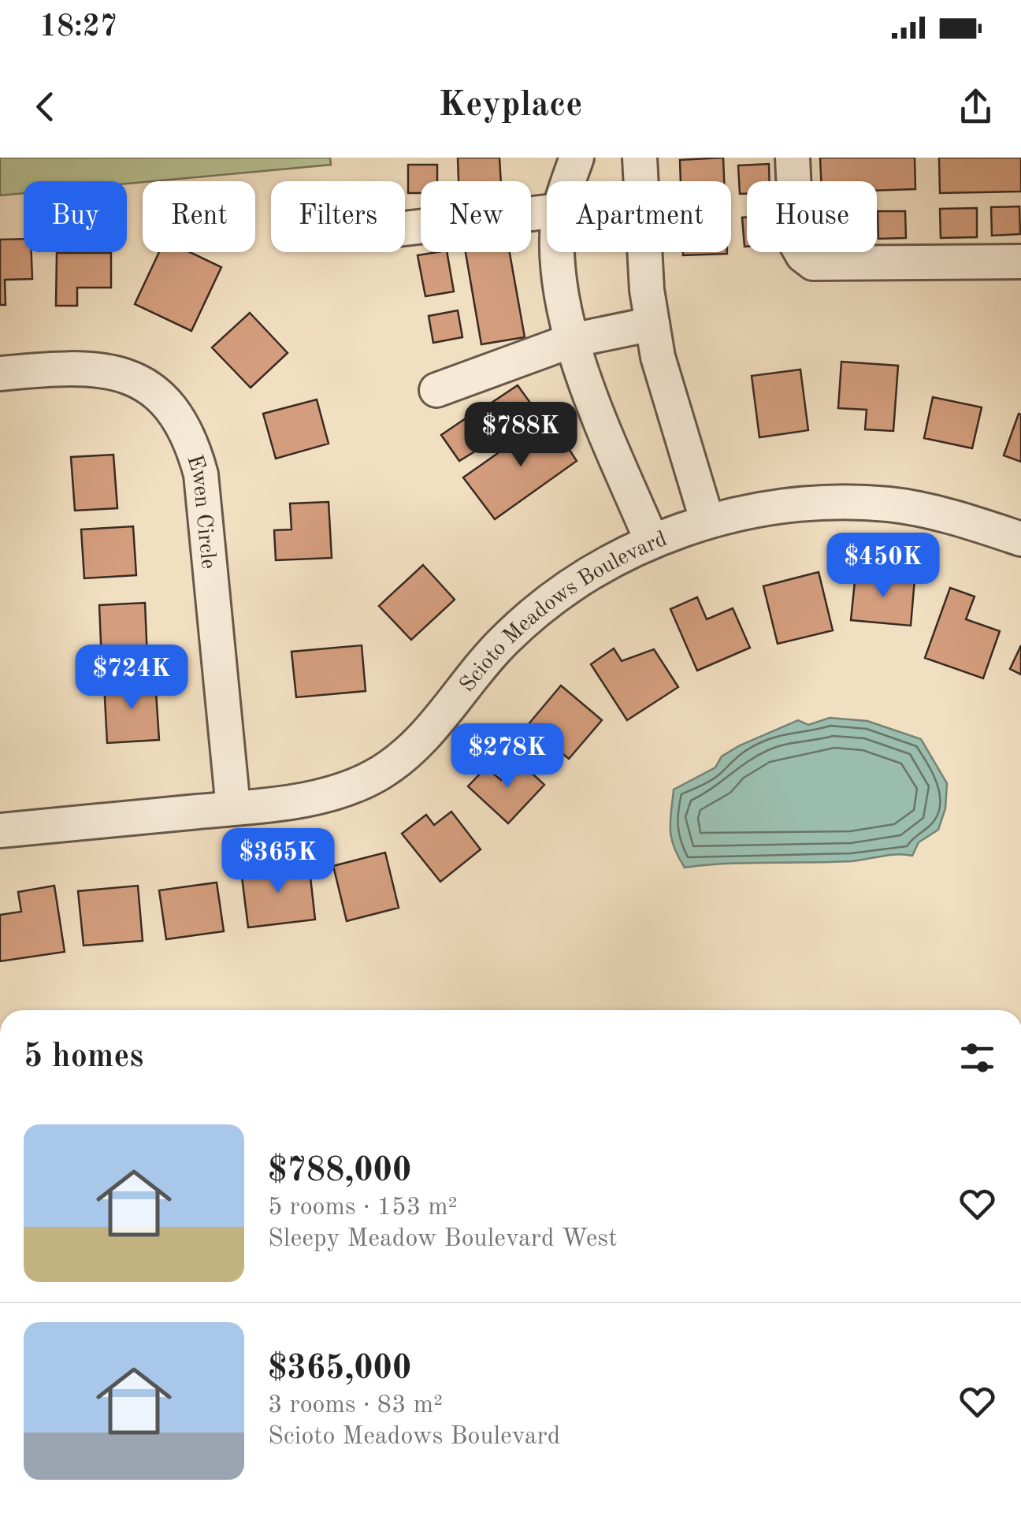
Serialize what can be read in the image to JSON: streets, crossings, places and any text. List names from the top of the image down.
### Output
{
  "streets": {
    "street": ["Ewen Circle", "Scioto Meadows Boulevard"]
  },
  "crossings": [
    ["Ewen Circle", "Scioto Meadows Boulevard"]
  ],
  "page": {
    "status": "18:27",
    "header": "Keyplace",
    "chip": [
      "Buy",
      "Rent",
      "Filters",
      "New",
      "Apartment",
      "House"
    ],
    "price": [
      "$788K",
      "$450K",
      "$724K",
      "$278K",
      "$365K"
    ],
    "heading": "5 homes",
    "list": [
      {
        "name": "$788,000",
        "note": "5 rooms · 153 m² · Sleepy Meadow Boulevard West"
      },
      {
        "name": "$365,000",
        "note": "3 rooms · 83 m² · Scioto Meadows Boulevard"
      }
    ]
  }
}
